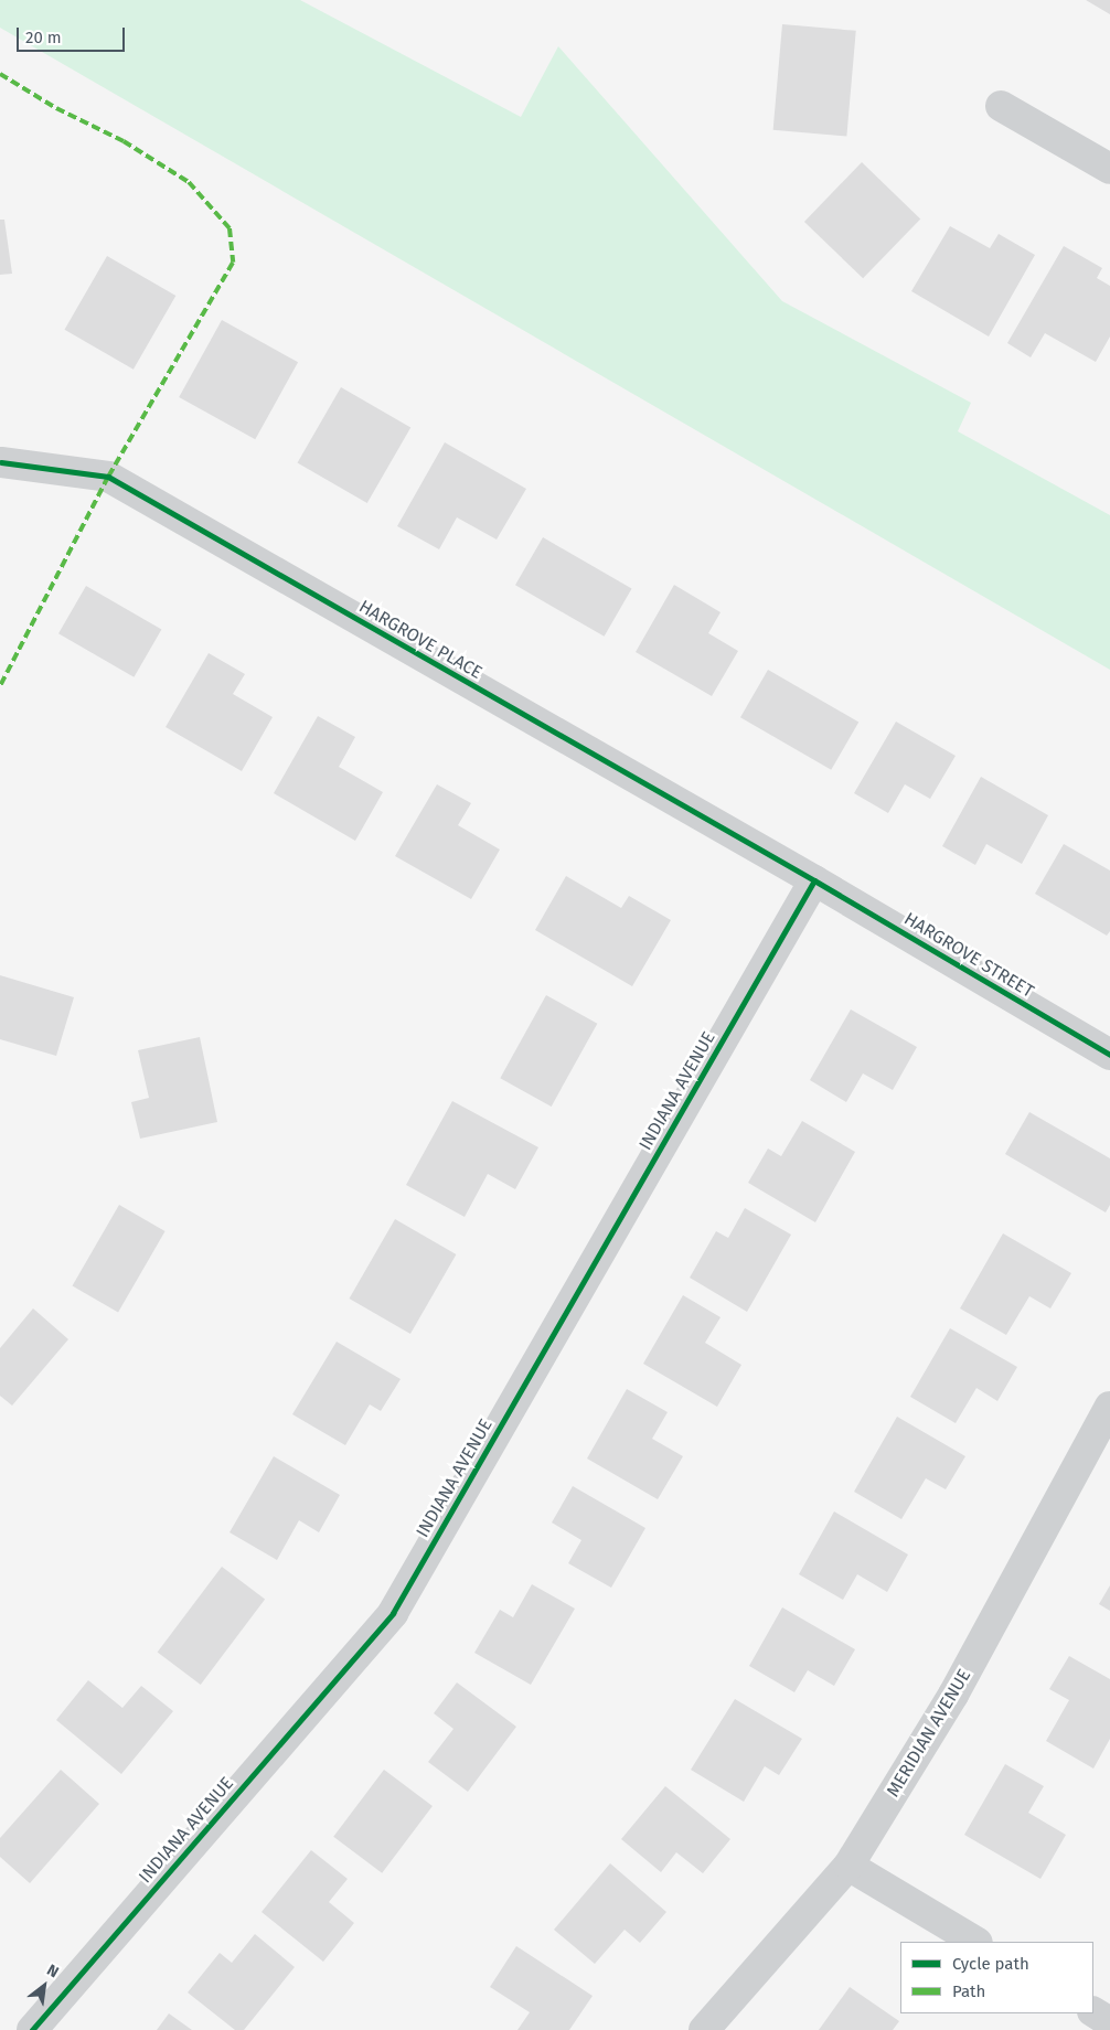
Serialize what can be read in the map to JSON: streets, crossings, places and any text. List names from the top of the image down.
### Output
{
  "streets": {
    "street": [
      "HARGROVE PLACE",
      "HARGROVE STREET",
      "INDIANA AVENUE",
      "MERIDIAN AVENUE"
    ]
  },
  "crossings": [
    ["HARGROVE PLACE", "HARGROVE STREET"],
    ["HARGROVE PLACE", "INDIANA AVENUE"],
    ["HARGROVE STREET", "INDIANA AVENUE"]
  ],
  "legend": ["Cycle path", "Path"],
  "scale_bar": "20 m",
  "north": "top right"
}
